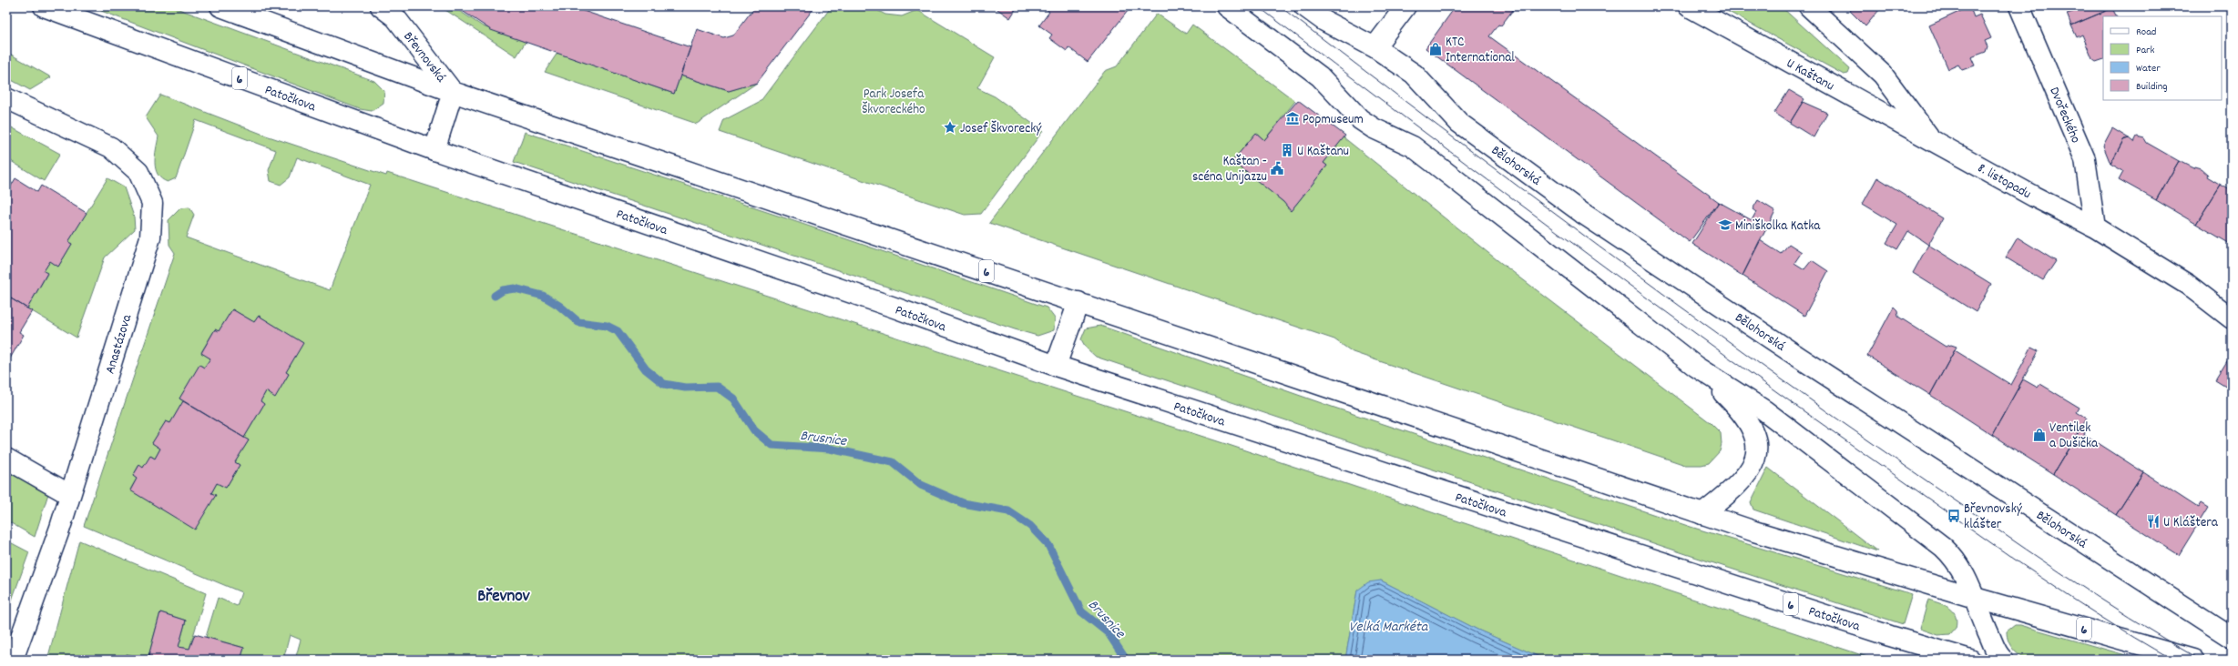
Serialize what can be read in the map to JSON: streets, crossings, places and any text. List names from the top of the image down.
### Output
{
  "streets": {
    "street": [
      "Břevnovská",
      "U Kaštanu",
      "6",
      "Patočkova",
      "Dvořeckého",
      "Bělohorská",
      "8. listopadu",
      "Anastázova"
    ]
  },
  "crossings": [
    ["Břevnovská", "6"],
    ["U Kaštanu", "8. listopadu"],
    ["Dvořeckého", "8. listopadu"]
  ],
  "districts": ["Břevnov"],
  "water": ["Brusnice", "Velká Markéta"],
  "parks": ["Park Josefa Škvoreckého"],
  "places": {
    "shop": ["KTC International", "Ventilek a Dušička"],
    "museum": ["Popmuseum"],
    "place": ["Josef Škvorecký"],
    "building": ["U Kaštanu"],
    "public building": ["Kaštan - scéna Unijazzu"],
    "school or university": ["Miniškolka Katka"],
    "bus stop": ["Břevnovský klášter"],
    "restaurant": ["U Kláštera"]
  },
  "legend": [
    "Road",
    "Park",
    "Water",
    "Building"
  ]
}
